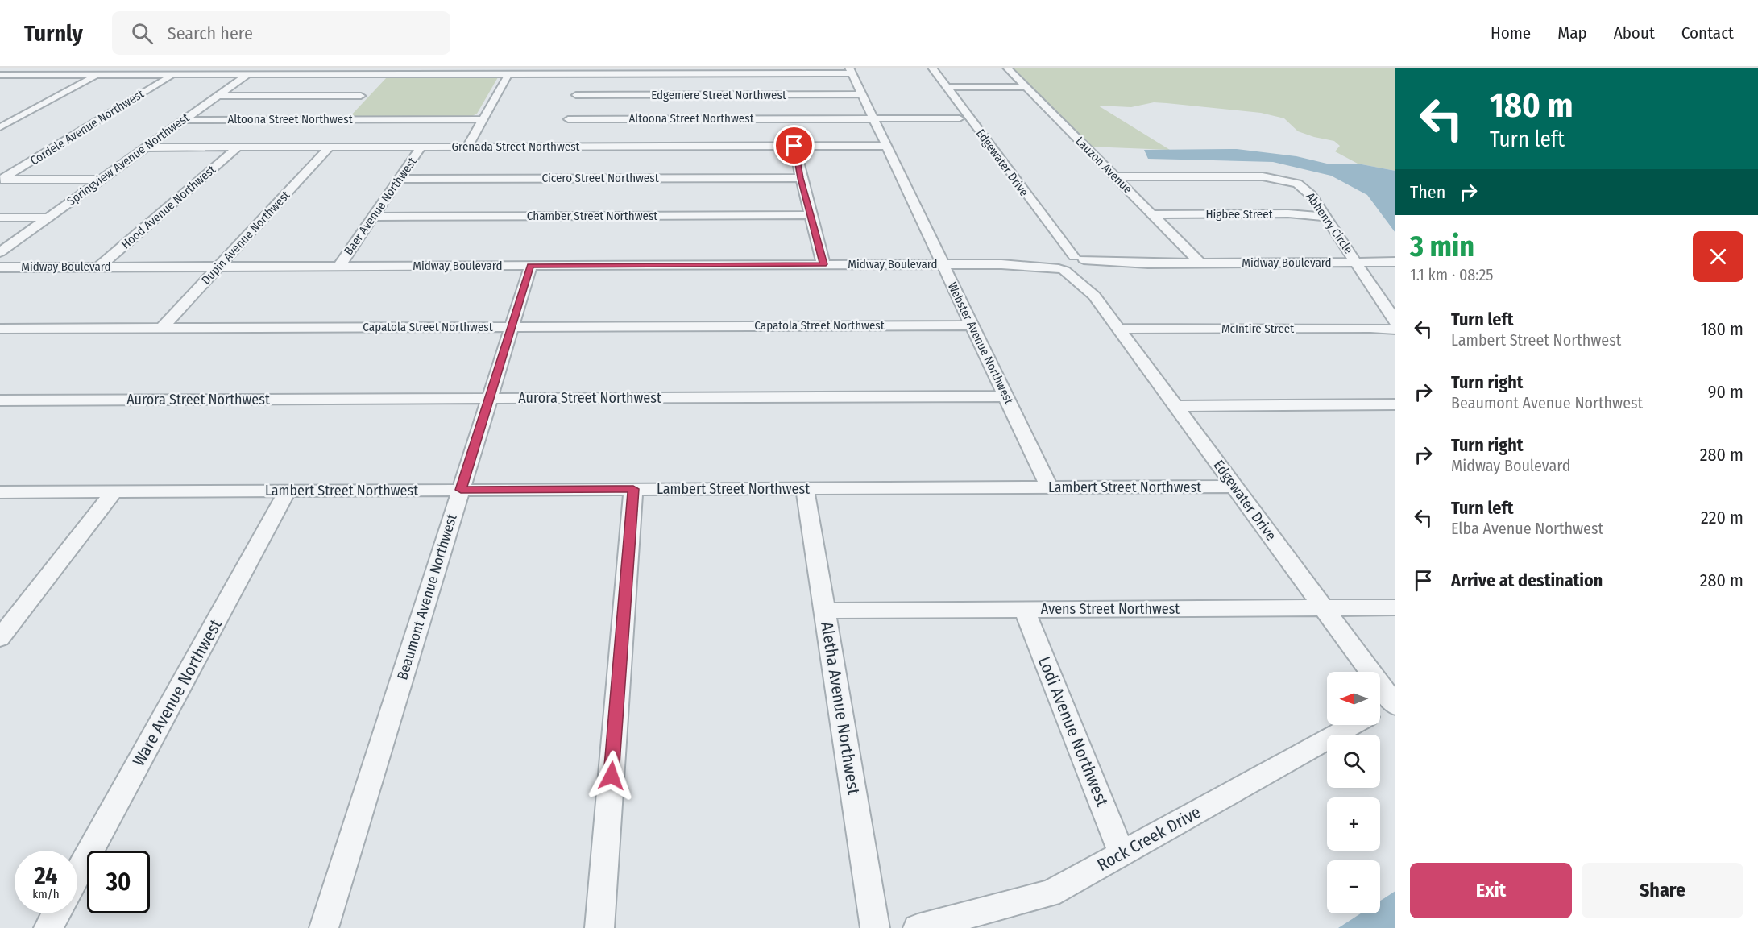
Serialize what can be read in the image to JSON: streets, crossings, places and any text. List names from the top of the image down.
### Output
{
  "streets": {
    "street": [
      "Edgemere Street Northwest",
      "Altoona Street Northwest",
      "Cordele Avenue Northwest",
      "Grenada Street Northwest",
      "Springview Avenue Northwest",
      "Edgewater Drive",
      "Lauzon Avenue",
      "Cicero Street Northwest",
      "Baer Avenue Northwest",
      "Hood Avenue Northwest",
      "Higbee Street",
      "Chamber Street Northwest",
      "Abhenry Circle",
      "Dupin Avenue Northwest",
      "Midway Boulevard",
      "Capatola Street Northwest",
      "McIntire Street",
      "Webster Avenue Northwest",
      "Aurora Street Northwest",
      "Lambert Street Northwest",
      "Beaumont Avenue Northwest",
      "Avens Street Northwest",
      "Ware Avenue Northwest",
      "Aletha Avenue Northwest",
      "Lodi Avenue Northwest",
      "Rock Creek Drive"
    ]
  },
  "crossings": [
    ["Edgemere Street Northwest", "Altoona Street Northwest"],
    ["Edgemere Street Northwest", "Webster Avenue Northwest"],
    ["Altoona Street Northwest", "Springview Avenue Northwest"],
    ["Altoona Street Northwest", "Edgewater Drive"],
    ["Altoona Street Northwest", "Webster Avenue Northwest"],
    ["Grenada Street Northwest", "Springview Avenue Northwest"],
    ["Grenada Street Northwest", "Baer Avenue Northwest"],
    ["Grenada Street Northwest", "Hood Avenue Northwest"],
    ["Grenada Street Northwest", "Dupin Avenue Northwest"],
    ["Grenada Street Northwest", "Webster Avenue Northwest"],
    ["Edgewater Drive", "Midway Boulevard"],
    ["Edgewater Drive", "McIntire Street"],
    ["Edgewater Drive", "Lambert Street Northwest"],
    ["Edgewater Drive", "Avens Street Northwest"],
    ["Lauzon Avenue", "Higbee Street"],
    ["Lauzon Avenue", "Abhenry Circle"],
    ["Lauzon Avenue", "Midway Boulevard"],
    ["Cicero Street Northwest", "Baer Avenue Northwest"],
    ["Baer Avenue Northwest", "Chamber Street Northwest"],
    ["Baer Avenue Northwest", "Midway Boulevard"],
    ["Hood Avenue Northwest", "Midway Boulevard"],
    ["Higbee Street", "Abhenry Circle"],
    ["Abhenry Circle", "Midway Boulevard"],
    ["Dupin Avenue Northwest", "Midway Boulevard"],
    ["Dupin Avenue Northwest", "Capatola Street Northwest"],
    ["Midway Boulevard", "Webster Avenue Northwest"],
    ["Midway Boulevard", "Beaumont Avenue Northwest"],
    ["Capatola Street Northwest", "Webster Avenue Northwest"],
    ["Capatola Street Northwest", "Beaumont Avenue Northwest"],
    ["Webster Avenue Northwest", "Aurora Street Northwest"],
    ["Webster Avenue Northwest", "Lambert Street Northwest"],
    ["Aurora Street Northwest", "Beaumont Avenue Northwest"],
    ["Lambert Street Northwest", "Beaumont Avenue Northwest"],
    ["Lambert Street Northwest", "Ware Avenue Northwest"],
    ["Lambert Street Northwest", "Aletha Avenue Northwest"],
    ["Avens Street Northwest", "Aletha Avenue Northwest"],
    ["Avens Street Northwest", "Lodi Avenue Northwest"],
    ["Lodi Avenue Northwest", "Rock Creek Drive"]
  ],
  "north": "left",
  "page": {
    "header": "Turnly",
    "search": "Search here",
    "nav": [
      "Home",
      "Map",
      "About",
      "Contact"
    ],
    "turn": ["180 m", "Turn left"],
    "then": "Then",
    "heading": ["3 min", "1.1 km · 08:25"],
    "list": [
      {
        "name": "Turn left",
        "note": "Lambert Street Northwest",
        "value": "180 m"
      },
      {
        "name": "Turn right",
        "note": "Beaumont Avenue Northwest",
        "value": "90 m"
      },
      {
        "name": "Turn right",
        "note": "Midway Boulevard",
        "value": "280 m"
      },
      {
        "name": "Turn left",
        "note": "Elba Avenue Northwest",
        "value": "220 m"
      },
      {
        "name": "Arrive at destination",
        "value": "280 m"
      }
    ],
    "map_buttons": ["+", "−"],
    "speed": "24 km/h",
    "limit": "30",
    "buttons": ["Exit", "Share"]
  }
}
